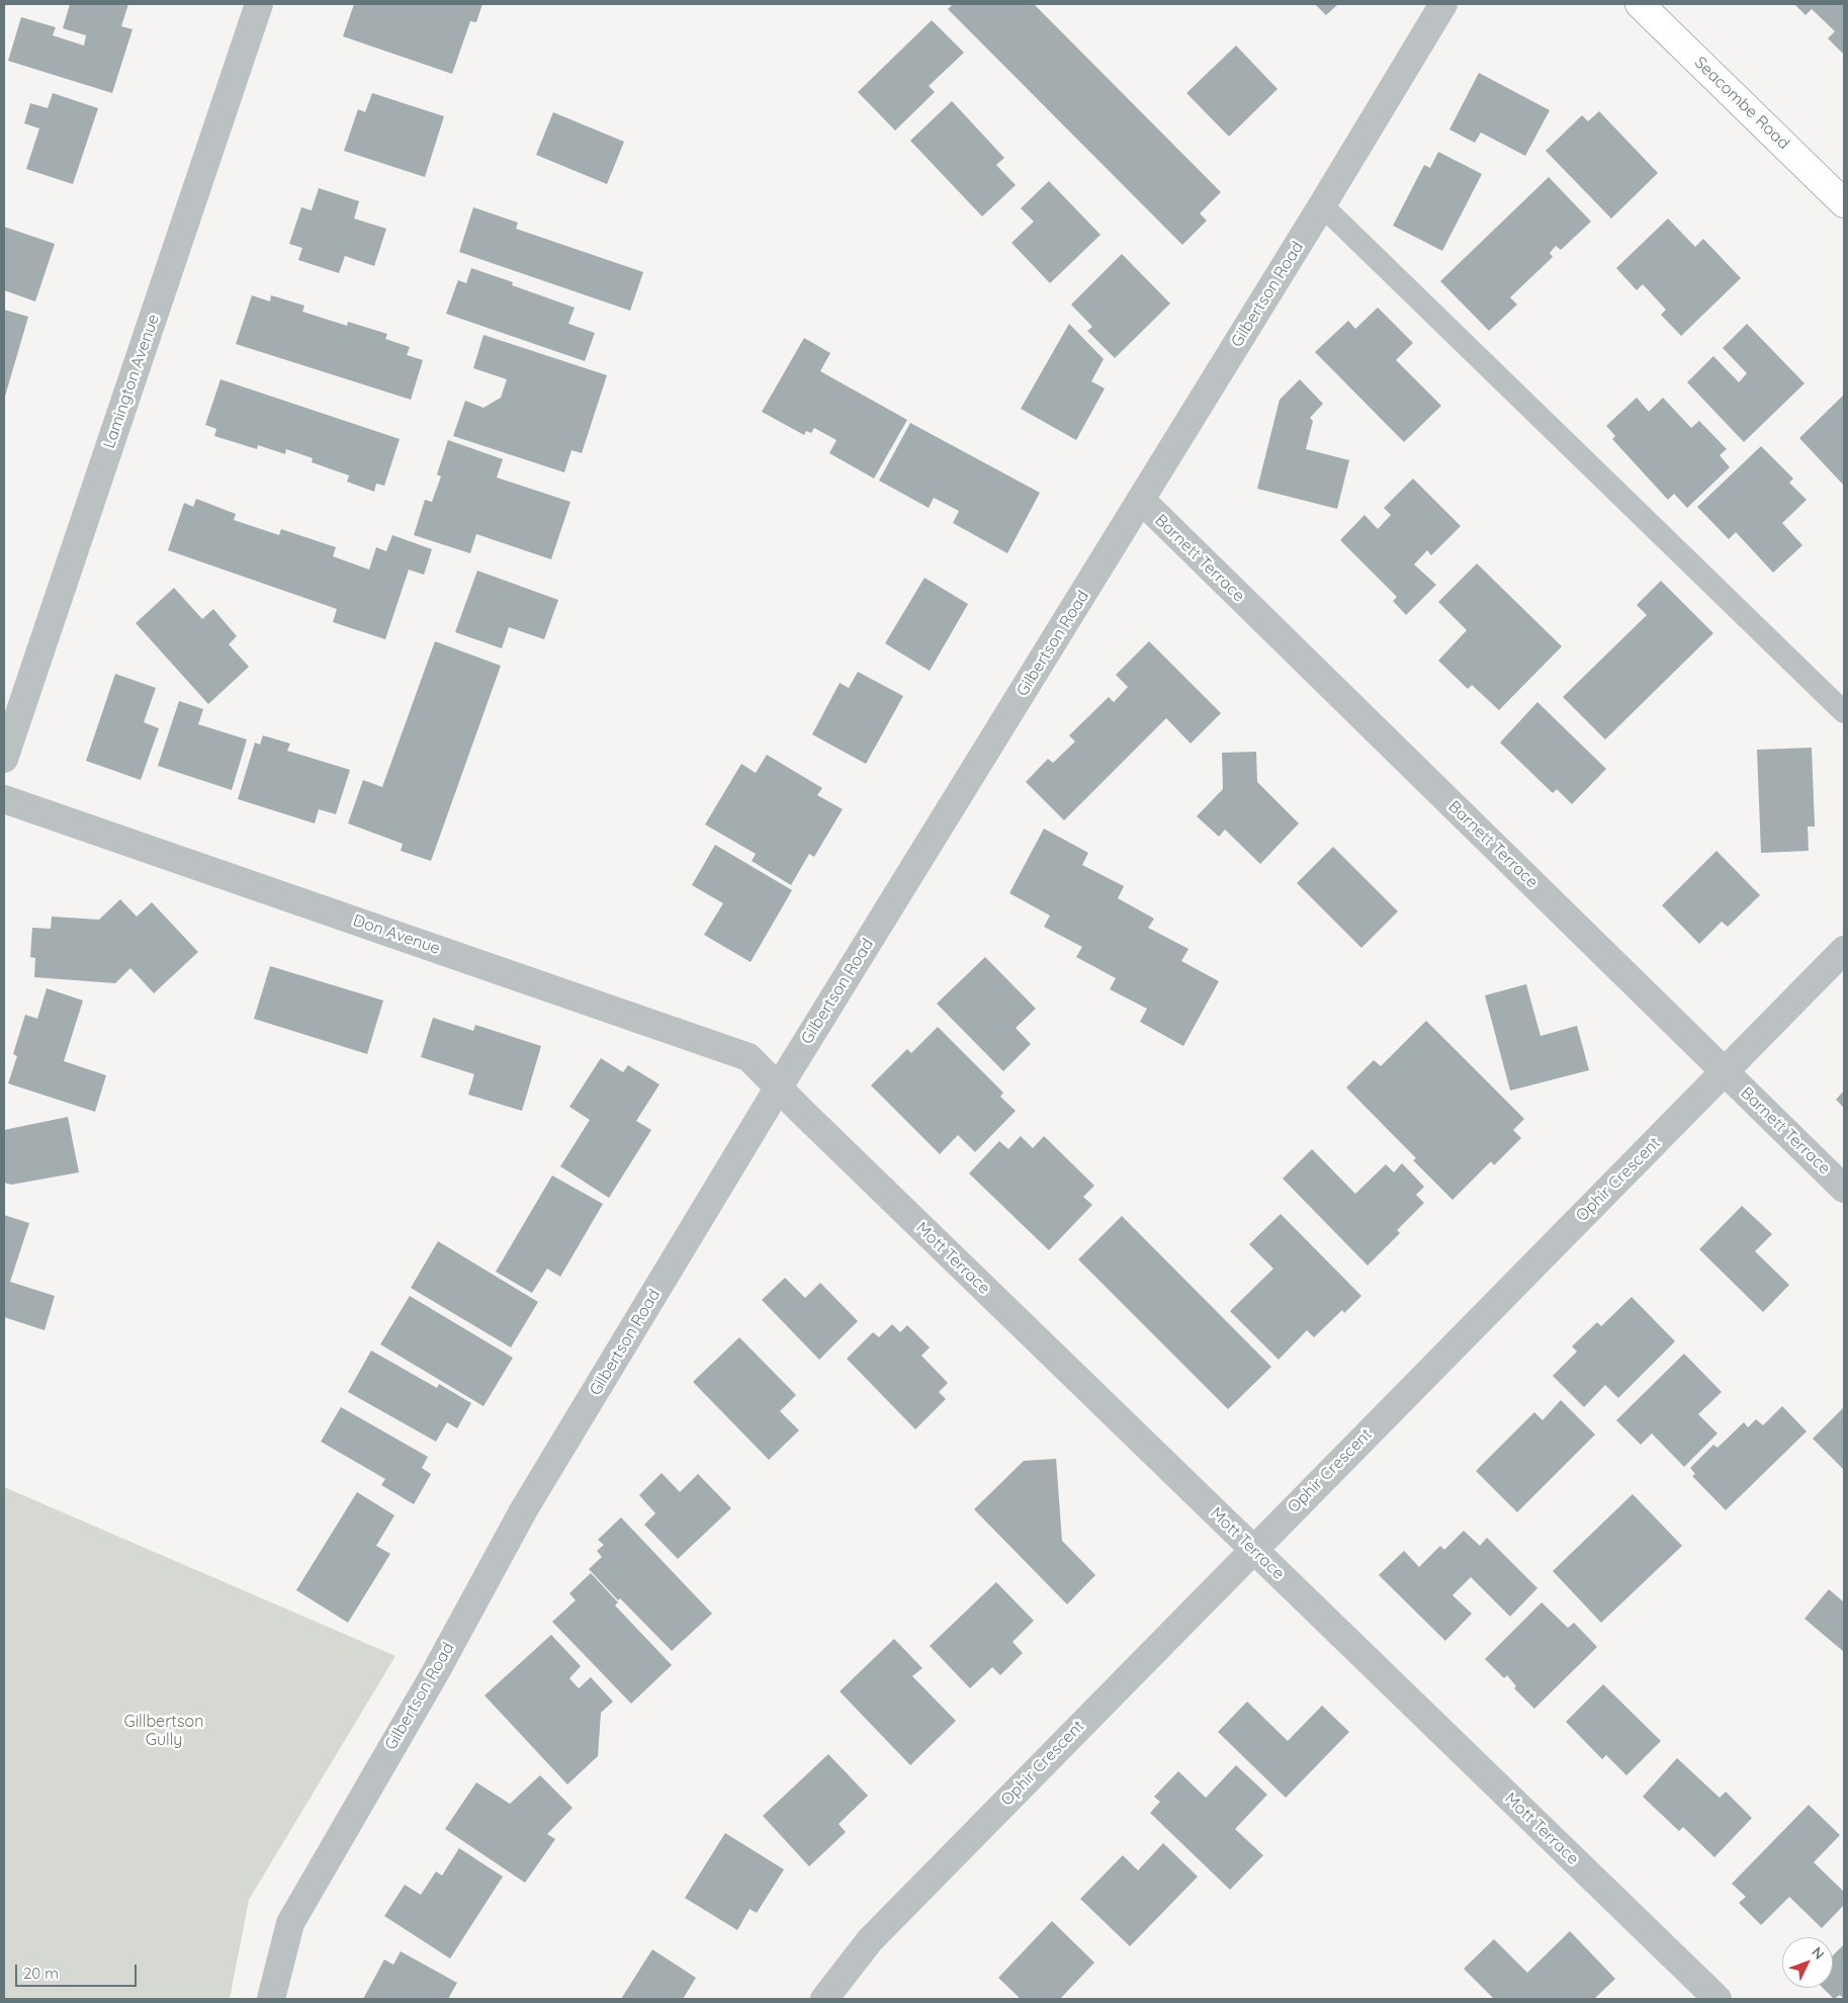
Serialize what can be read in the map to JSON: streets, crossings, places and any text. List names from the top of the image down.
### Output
{
  "streets": {
    "main road": ["Seacombe Road"],
    "street": [
      "Gilbertson Road",
      "Lamington Avenue",
      "Barnett Terrace",
      "Don Avenue",
      "Ophir Crescent",
      "Mott Terrace"
    ]
  },
  "crossings": [
    ["Gilbertson Road", "Barnett Terrace"],
    ["Gilbertson Road", "Don Avenue"],
    ["Gilbertson Road", "Mott Terrace"],
    ["Barnett Terrace", "Ophir Crescent"],
    ["Don Avenue", "Mott Terrace"],
    ["Ophir Crescent", "Mott Terrace"]
  ],
  "parks": ["Gillbertson Gully"],
  "scale_bar": "20 m",
  "north": "top right"
}
